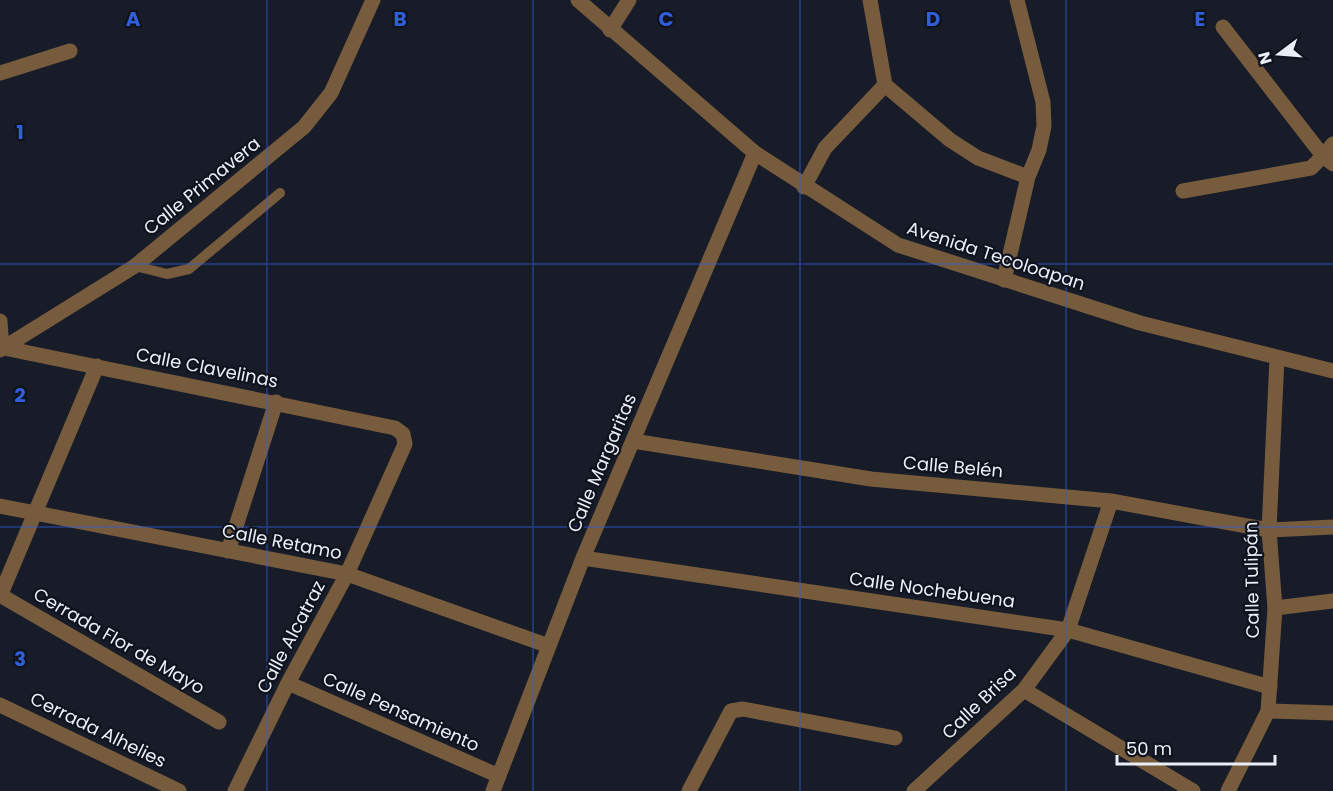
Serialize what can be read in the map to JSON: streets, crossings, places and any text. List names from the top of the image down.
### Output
{
  "streets": {
    "street": [
      "Calle Primavera",
      "Avenida Tecoloapan",
      "Calle Clavelinas",
      "Calle Margaritas",
      "Calle Belén",
      "Calle Retamo",
      "Calle Tulipán",
      "Calle Nochebuena",
      "Calle Alcatraz",
      "Cerrada Flor de Mayo",
      "Calle Brisa",
      "Calle Pensamiento",
      "Cerrada Alhelies"
    ]
  },
  "crossings": [
    ["Calle Primavera", "Calle Clavelinas"],
    ["Avenida Tecoloapan", "Calle Margaritas"],
    ["Avenida Tecoloapan", "Calle Tulipán"],
    ["Calle Clavelinas", "Calle Alcatraz"],
    ["Calle Margaritas", "Calle Belén"],
    ["Calle Margaritas", "Calle Retamo"],
    ["Calle Margaritas", "Calle Nochebuena"],
    ["Calle Margaritas", "Calle Pensamiento"],
    ["Calle Belén", "Calle Tulipán"],
    ["Calle Belén", "Calle Brisa"],
    ["Calle Retamo", "Calle Alcatraz"],
    ["Calle Tulipán", "Calle Nochebuena"],
    ["Calle Nochebuena", "Calle Brisa"],
    ["Calle Alcatraz", "Calle Pensamiento"]
  ],
  "scale_bar": "50 m",
  "north": "left",
  "grid": {
    "columns": [
      "A",
      "B",
      "C",
      "D",
      "E"
    ],
    "rows": ["1", "2", "3"]
  }
}
